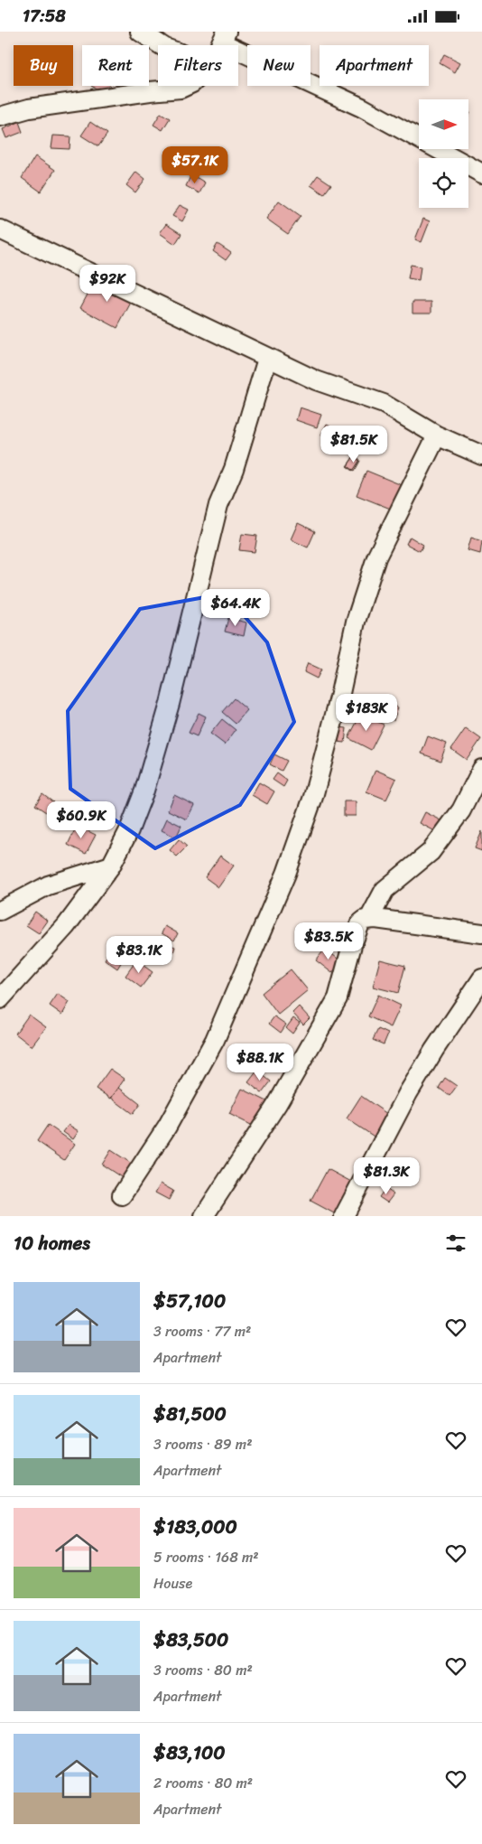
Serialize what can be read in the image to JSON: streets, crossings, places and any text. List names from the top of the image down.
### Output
{
  "north": "right",
  "page": {
    "status": "17:58",
    "chip": [
      "Buy",
      "Rent",
      "Filters",
      "New",
      "Apartment"
    ],
    "price": [
      "$57.1K",
      "$92K",
      "$81.5K",
      "$64.4K",
      "$183K",
      "$60.9K",
      "$83.5K",
      "$83.1K",
      "$88.1K",
      "$81.3K"
    ],
    "heading": "10 homes",
    "list": [
      {
        "name": "$57,100",
        "note": "3 rooms · 77 m² · Apartment"
      },
      {
        "name": "$81,500",
        "note": "3 rooms · 89 m² · Apartment"
      },
      {
        "name": "$183,000",
        "note": "5 rooms · 168 m² · House"
      },
      {
        "name": "$83,500",
        "note": "3 rooms · 80 m² · Apartment"
      },
      {
        "name": "$83,100",
        "note": "2 rooms · 80 m² · Apartment"
      }
    ]
  }
}
